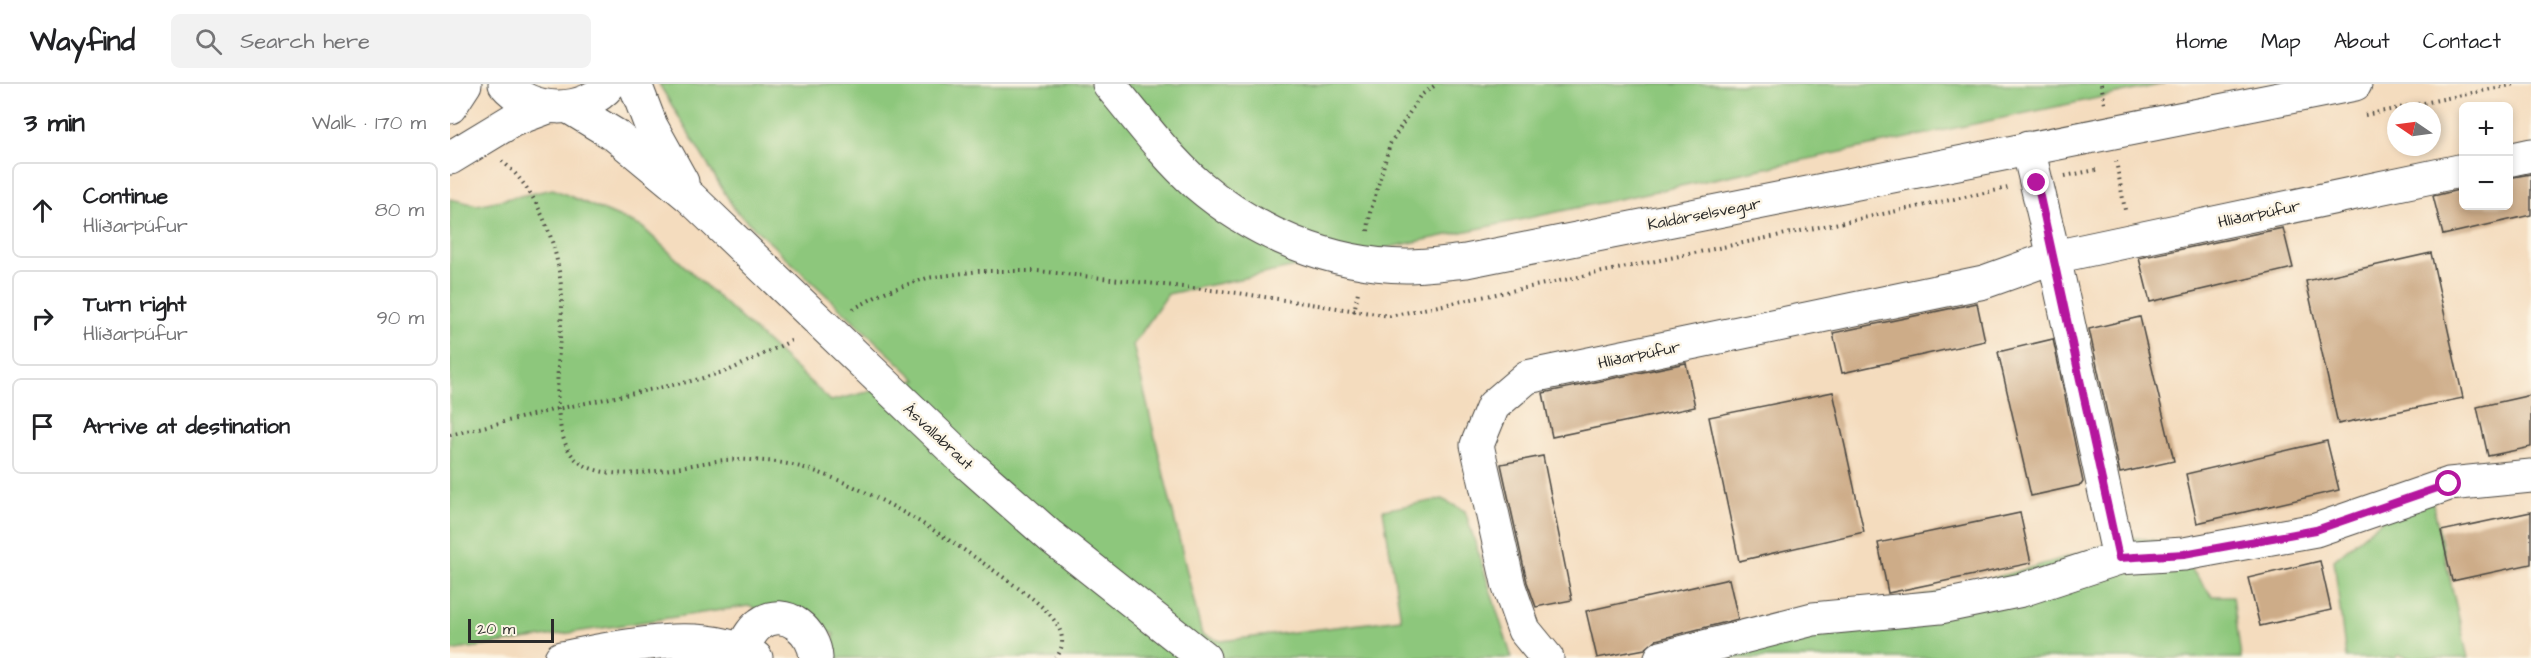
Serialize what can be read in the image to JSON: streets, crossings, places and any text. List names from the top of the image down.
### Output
{
  "streets": {
    "street": ["Kaldárselsvegur", "Hlíðarþúfur", "Ásvallabraut"]
  },
  "scale_bar": "20 m",
  "north": "left",
  "page": {
    "header": "Wayfind",
    "search": "Search here",
    "nav": [
      "Home",
      "Map",
      "About",
      "Contact"
    ],
    "heading": ["3 min", "Walk · 170 m"],
    "map_buttons": ["+", "−"],
    "list": [
      ["Continue", "Hlíðarþúfur", "80 m"],
      ["Turn right", "Hlíðarþúfur", "90 m"],
      "Arrive at destination"
    ],
    "scale": "20 m"
  }
}
